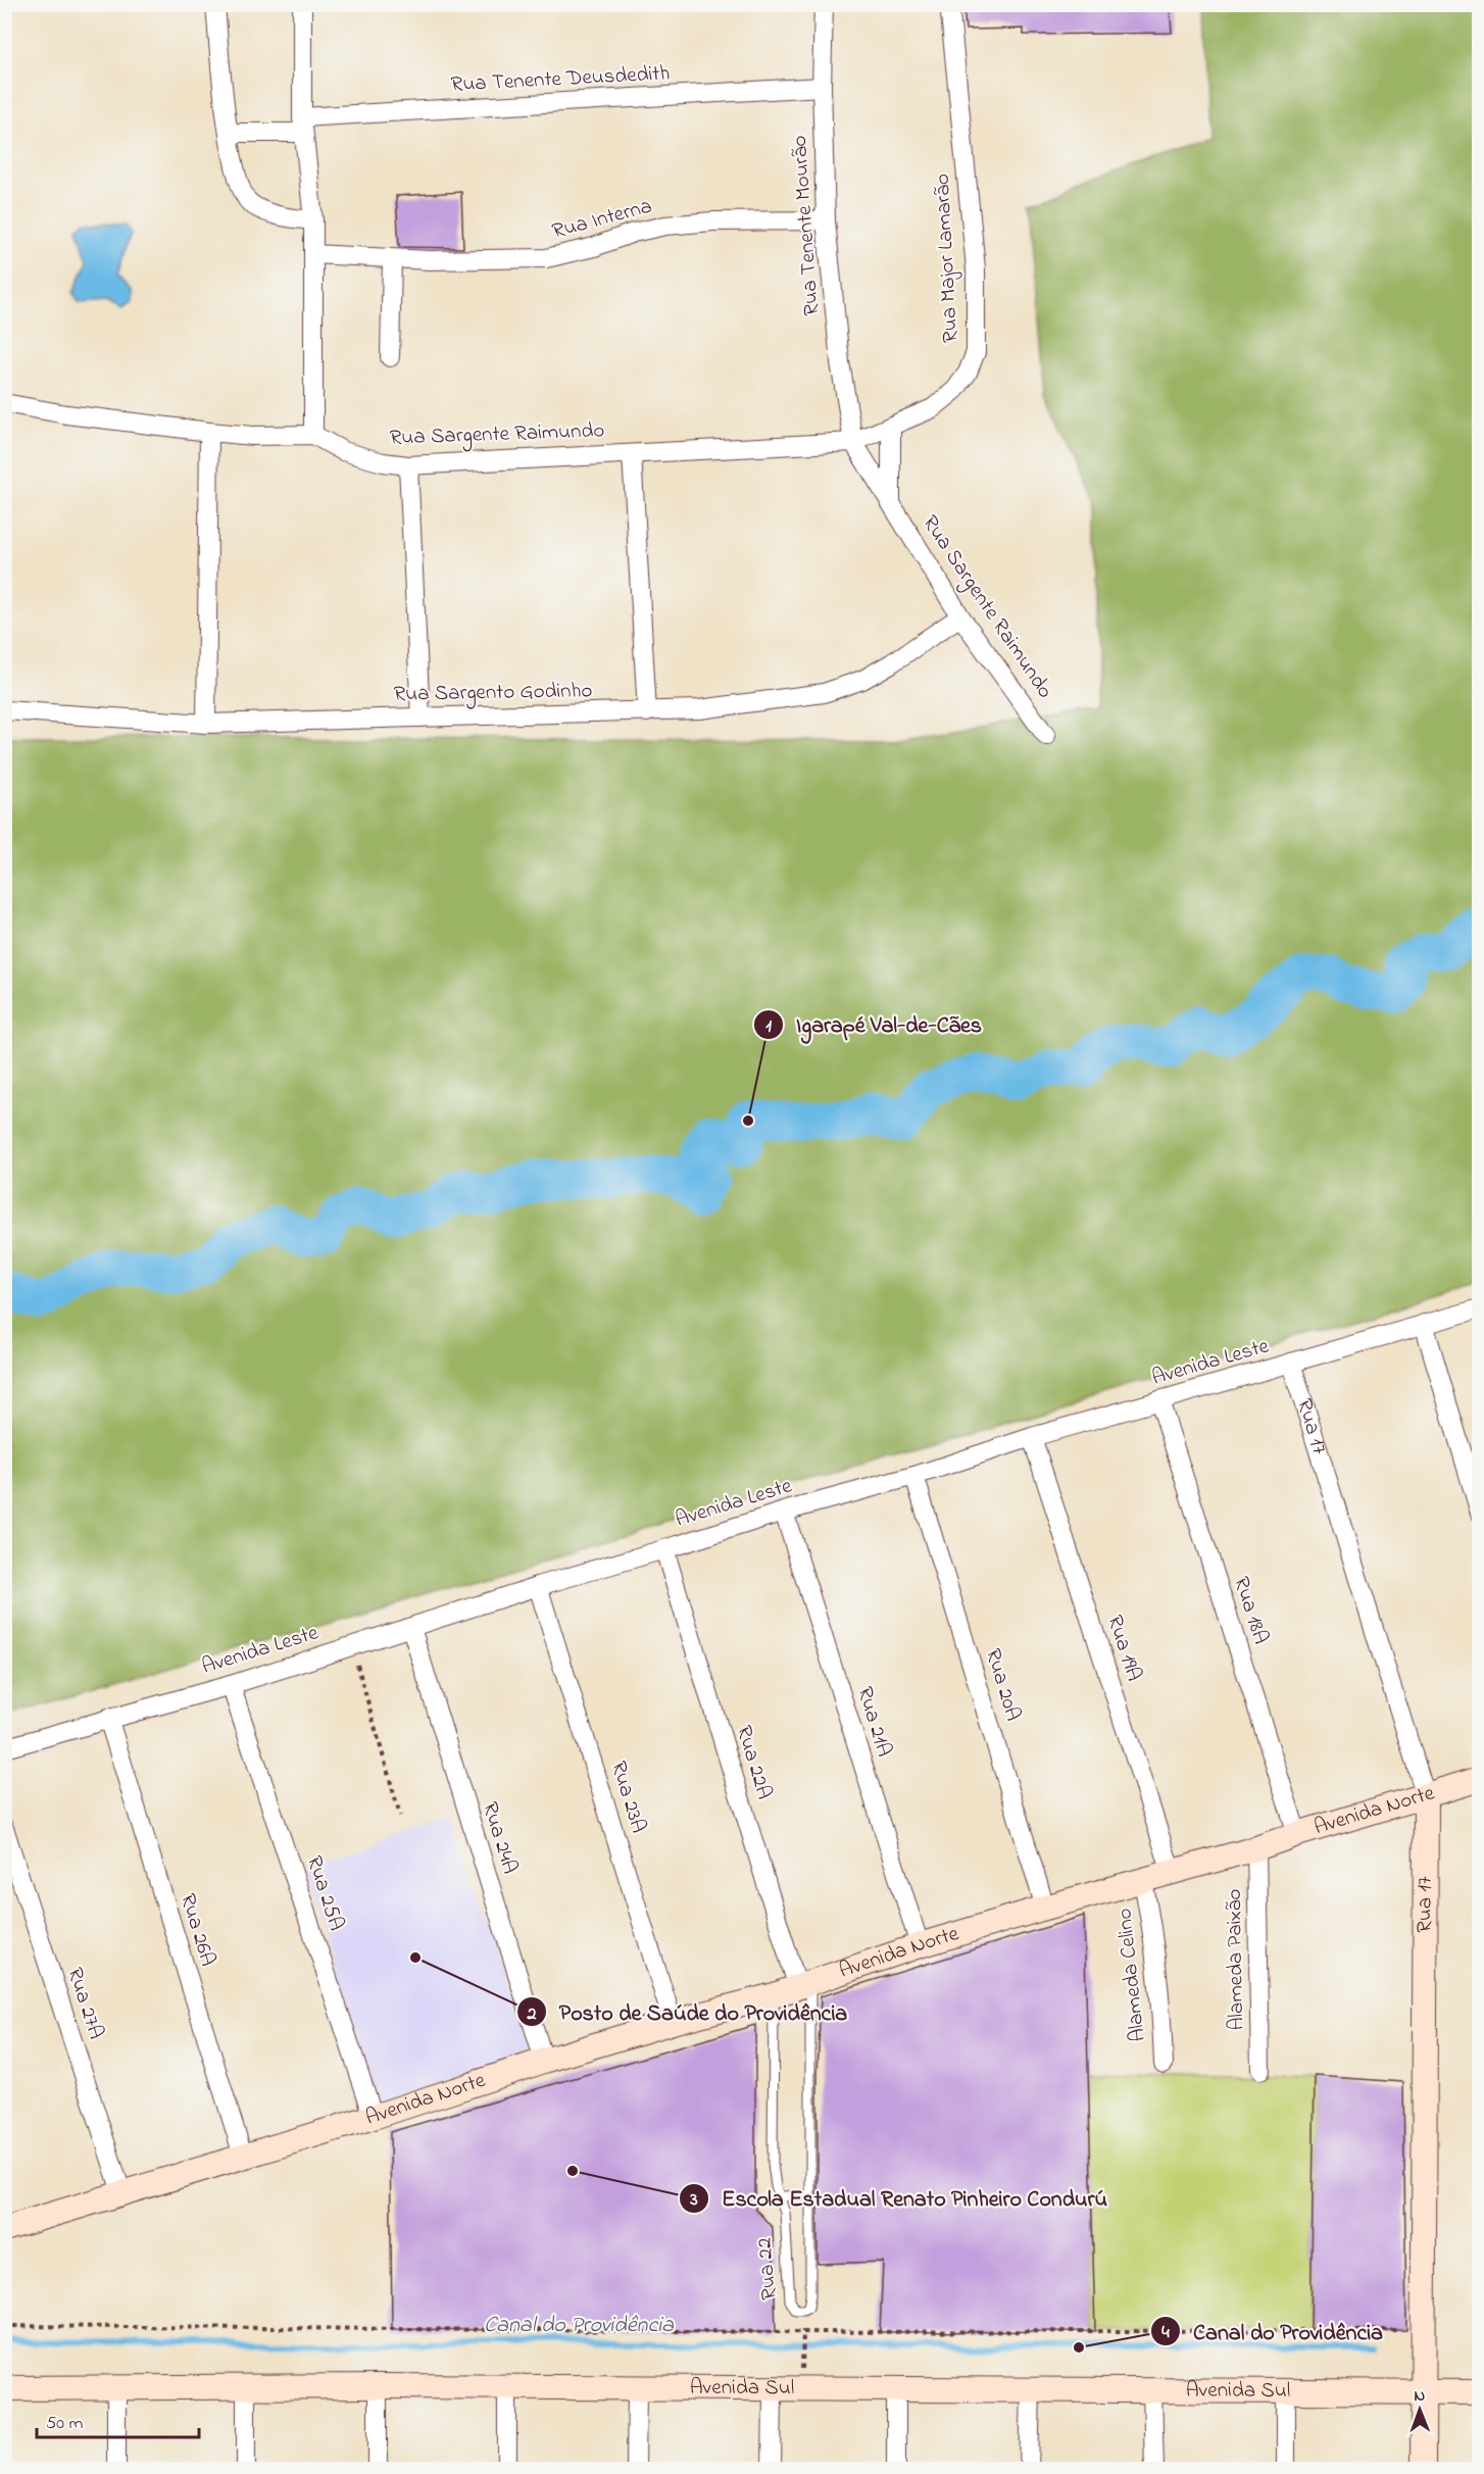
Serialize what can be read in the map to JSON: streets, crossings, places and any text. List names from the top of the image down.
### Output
{
  "streets": {
    "street": [
      "Rua Tenente Deusdedith",
      "Rua Interna",
      "Rua Tenente Mourão",
      "Rua Major Lamarão",
      "Rua Sargente Raimundo",
      "Rua Sargento Godinho",
      "Avenida Leste",
      "Rua 17",
      "Rua 18A",
      "Rua 19A",
      "Rua 20A",
      "Rua 21A",
      "Rua 22A",
      "Rua 23A",
      "Avenida Norte",
      "Rua 24A",
      "Rua 25A",
      "Rua 26A",
      "Alameda Paixão",
      "Alameda Celino",
      "Rua 27A",
      "Avenida Sul"
    ],
    "lane": ["Rua 22"]
  },
  "crossings": [
    ["Rua Tenente Deusdedith", "Rua Tenente Mourão"],
    ["Rua Interna", "Rua Tenente Mourão"],
    ["Rua Tenente Mourão", "Rua Major Lamarão"],
    ["Rua Tenente Mourão", "Rua Sargente Raimundo"],
    ["Rua Major Lamarão", "Rua Sargente Raimundo"],
    ["Rua Sargente Raimundo", "Rua Sargento Godinho"],
    ["Avenida Leste", "Rua 17"],
    ["Avenida Leste", "Rua 18A"],
    ["Avenida Leste", "Rua 19A"],
    ["Avenida Leste", "Rua 20A"],
    ["Avenida Leste", "Rua 21A"],
    ["Avenida Leste", "Rua 22A"],
    ["Avenida Leste", "Rua 23A"],
    ["Avenida Leste", "Rua 24A"],
    ["Avenida Leste", "Rua 25A"],
    ["Avenida Leste", "Rua 26A"],
    ["Rua 17", "Avenida Norte"],
    ["Rua 17", "Avenida Sul"],
    ["Rua 18A", "Avenida Norte"],
    ["Rua 19A", "Avenida Norte"],
    ["Rua 20A", "Avenida Norte"],
    ["Rua 21A", "Avenida Norte"],
    ["Rua 22A", "Avenida Norte"],
    ["Rua 22A", "Rua 22"],
    ["Rua 23A", "Avenida Norte"],
    ["Avenida Norte", "Rua 24A"],
    ["Avenida Norte", "Rua 25A"],
    ["Avenida Norte", "Rua 26A"],
    ["Avenida Norte", "Alameda Paixão"],
    ["Avenida Norte", "Alameda Celino"],
    ["Avenida Norte", "Rua 27A"],
    ["Avenida Norte", "Rua 22"]
  ],
  "water": ["Canal do Providência"],
  "places": [
    "Igarapé Val-de-Cães",
    "Posto de Saúde do Providência",
    "Escola Estadual Renato Pinheiro Condurú",
    "Canal do Providência"
  ],
  "scale_bar": "50 m",
  "north": "top"
}
